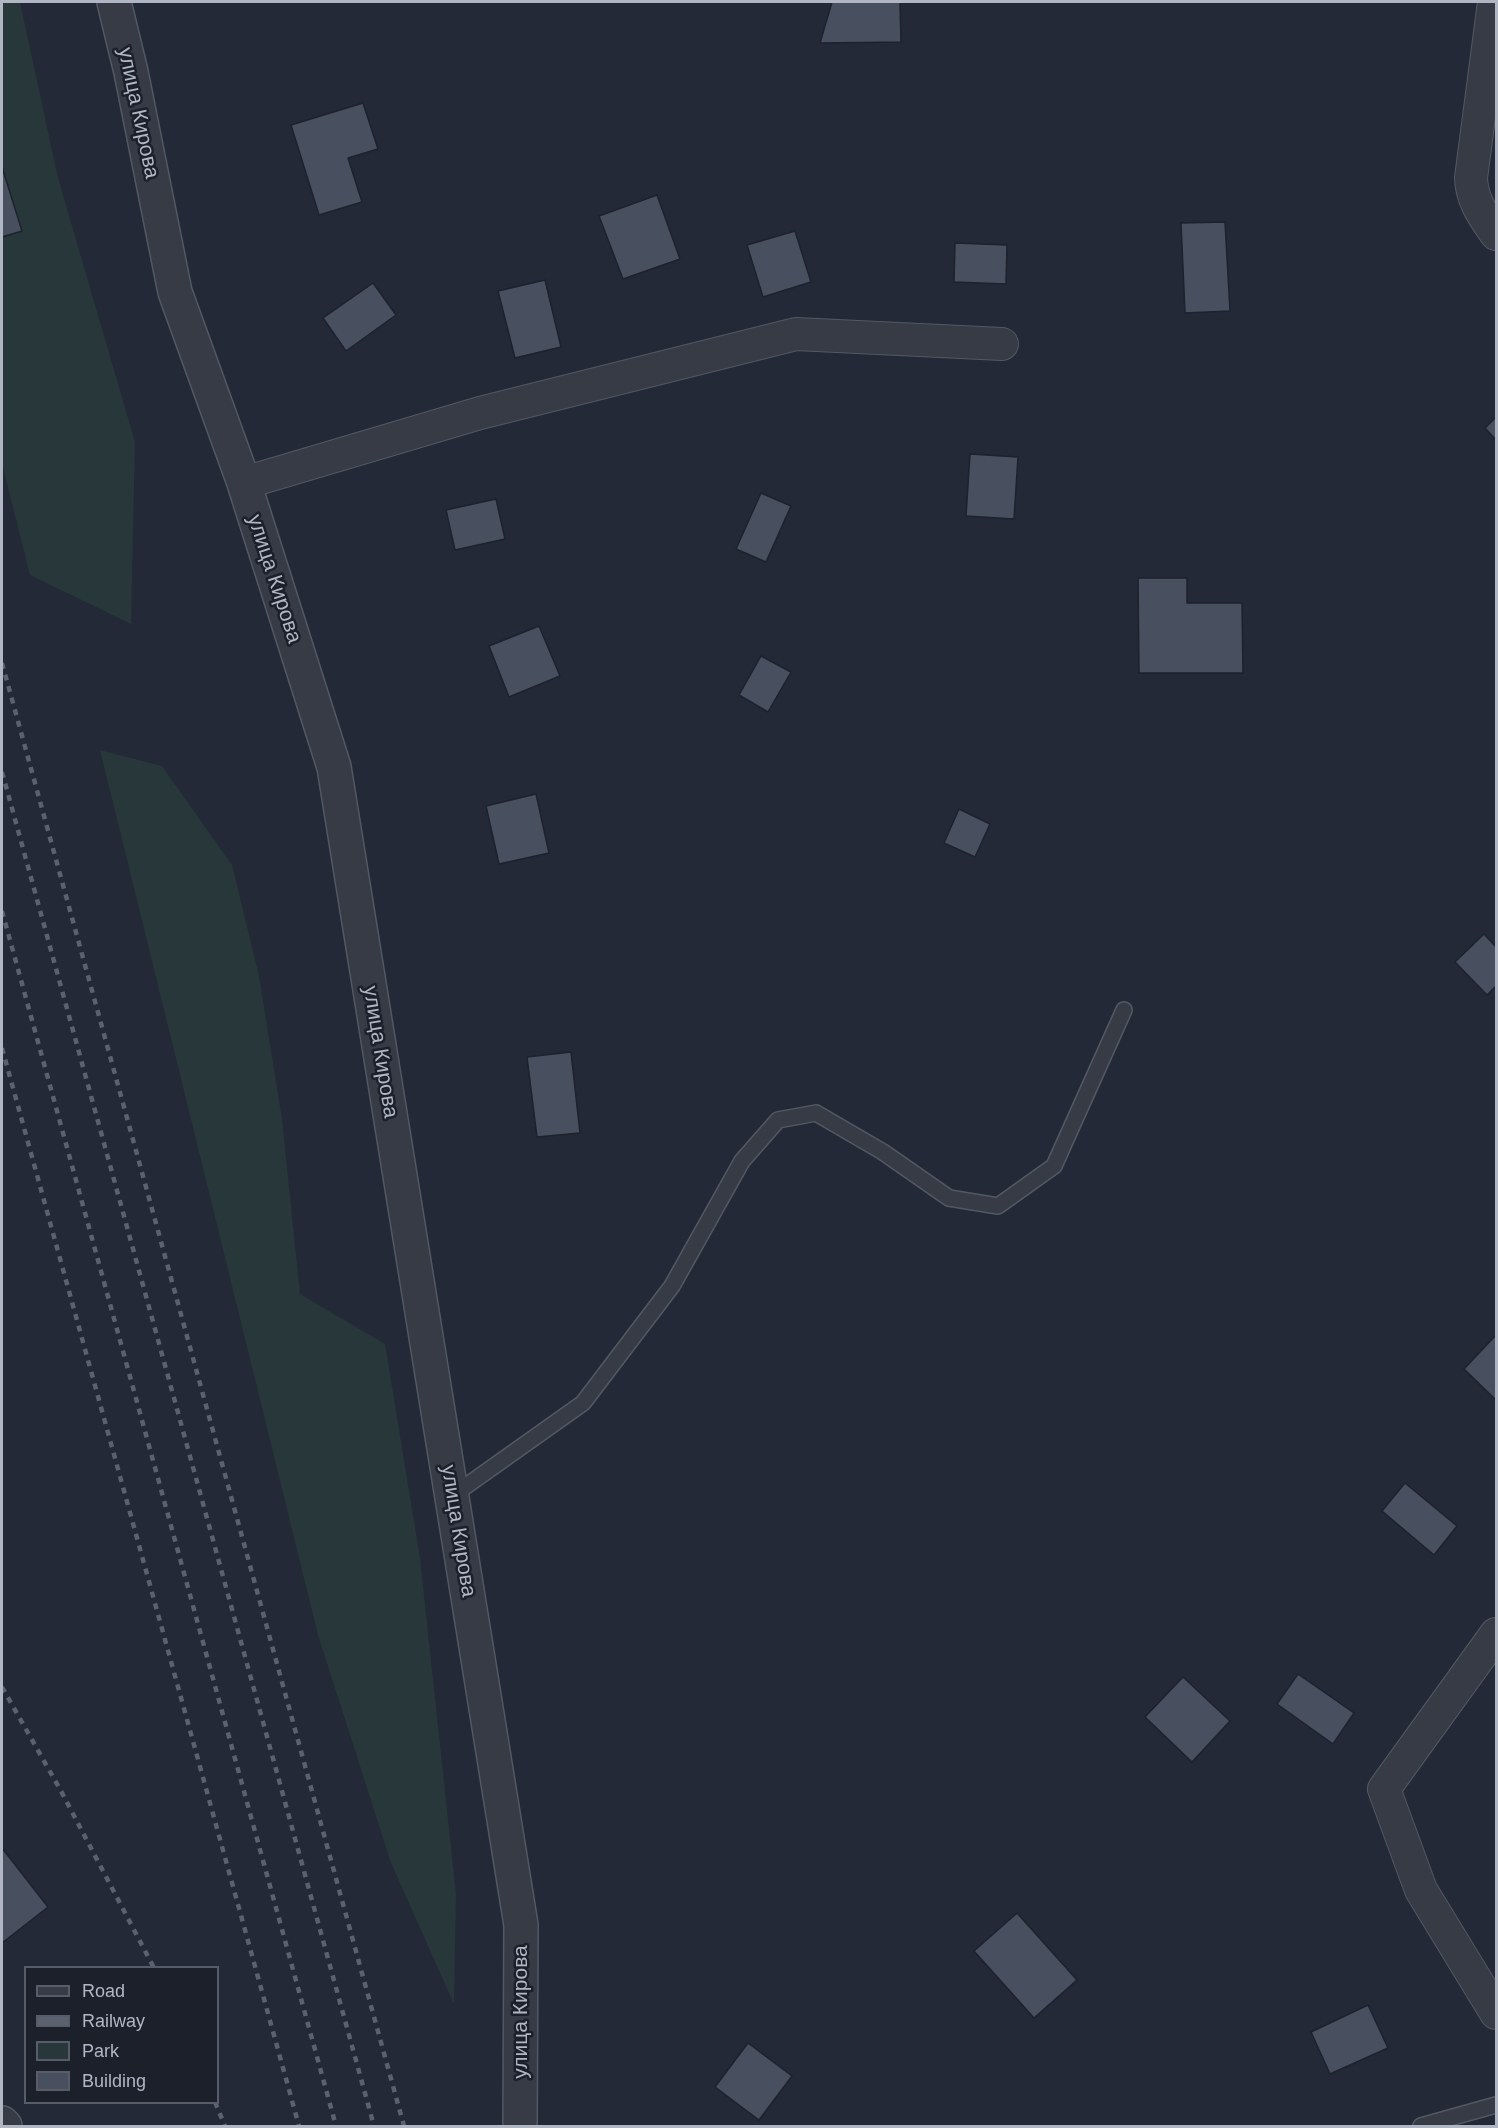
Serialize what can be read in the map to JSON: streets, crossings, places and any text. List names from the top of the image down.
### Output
{
  "streets": {
    "street": ["улица Кирова"]
  },
  "legend": [
    "Road",
    "Railway",
    "Park",
    "Building"
  ]
}
